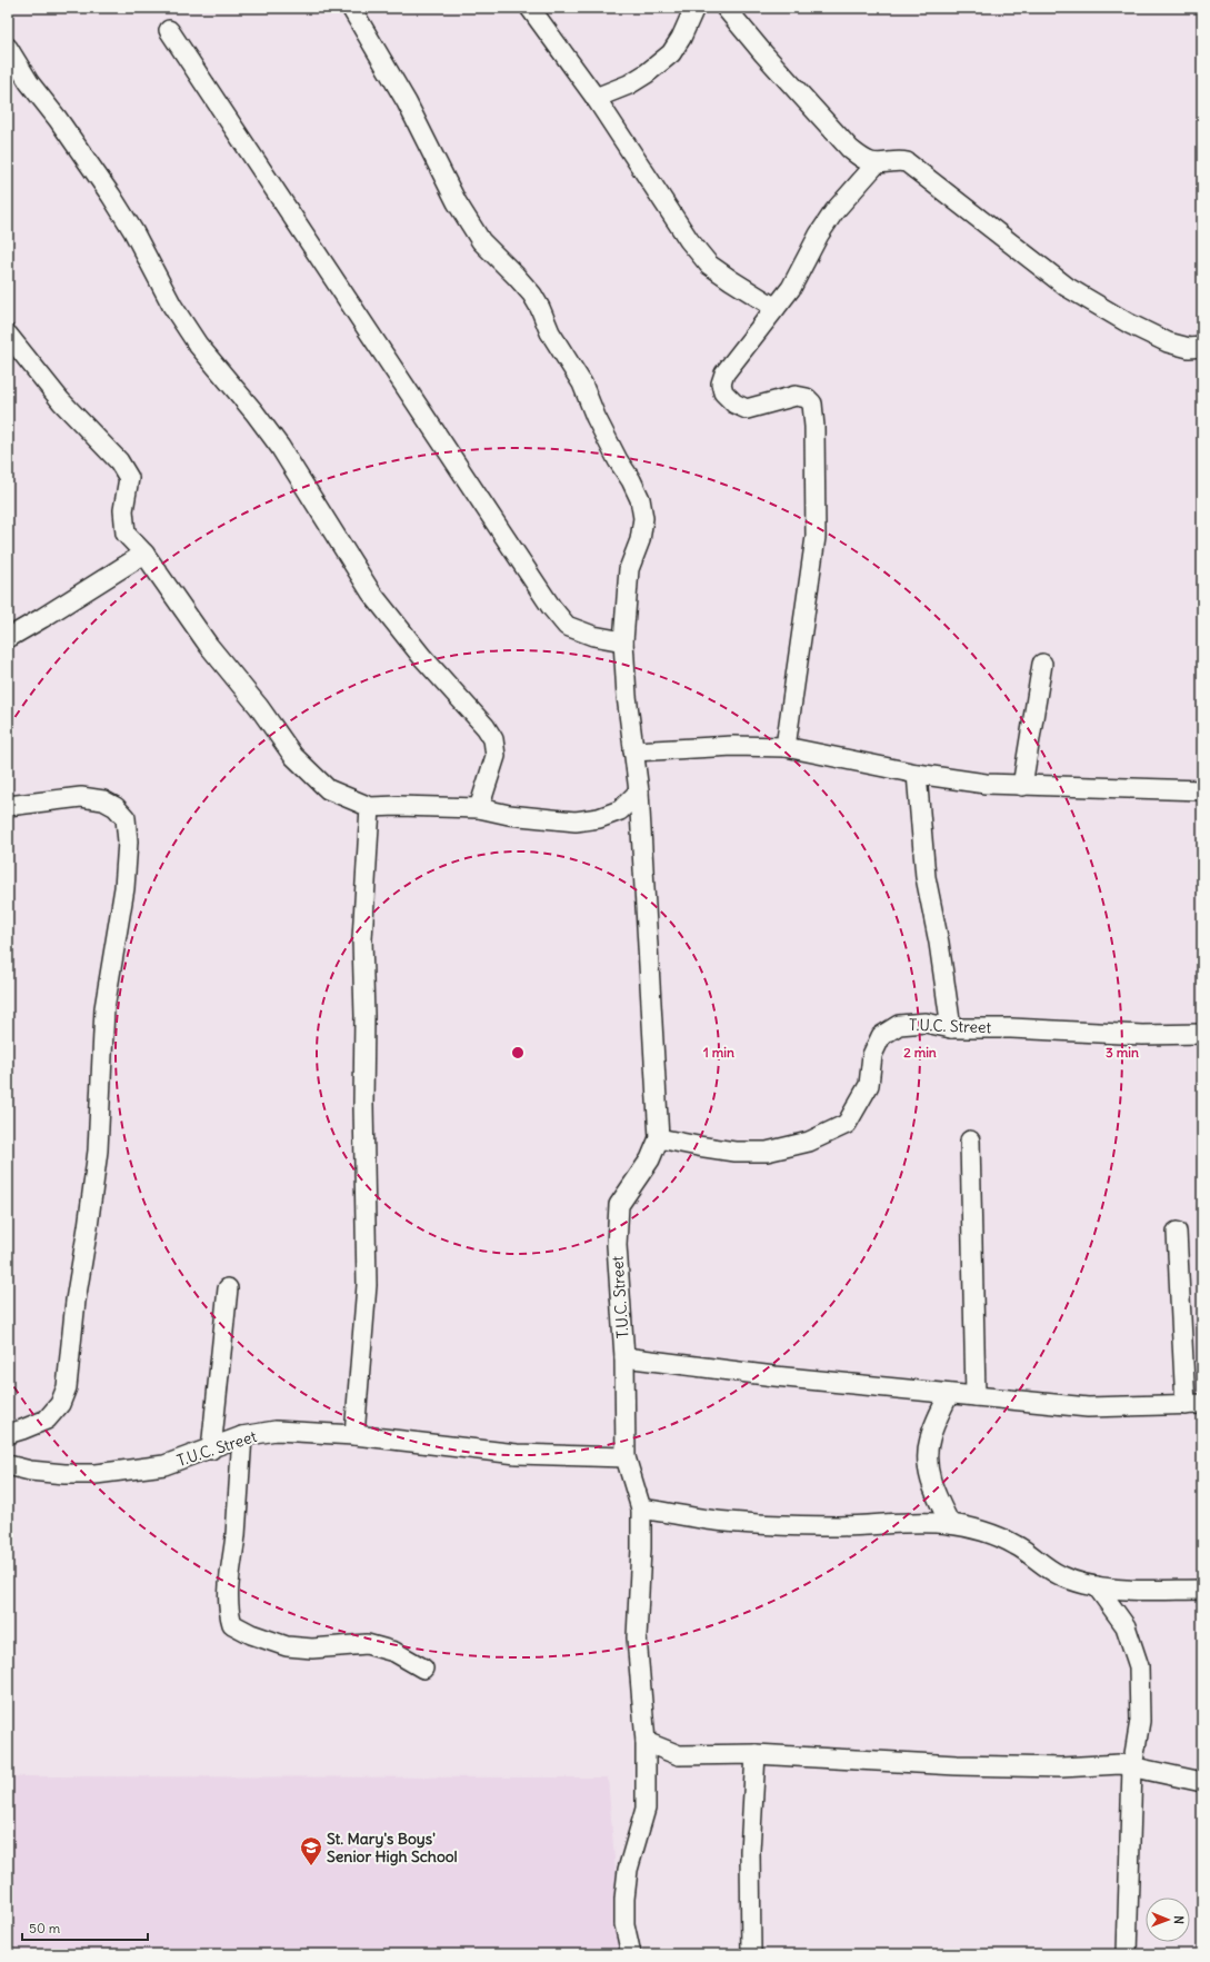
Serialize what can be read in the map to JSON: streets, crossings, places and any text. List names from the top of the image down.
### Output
{
  "streets": {
    "street": ["T.U.C. Street"]
  },
  "places": {
    "school or university": ["St. Mary's Boys' Senior High School"]
  },
  "scale_bar": "50 m",
  "north": "right",
  "rings": ["1 min", "2 min", "3 min"]
}
